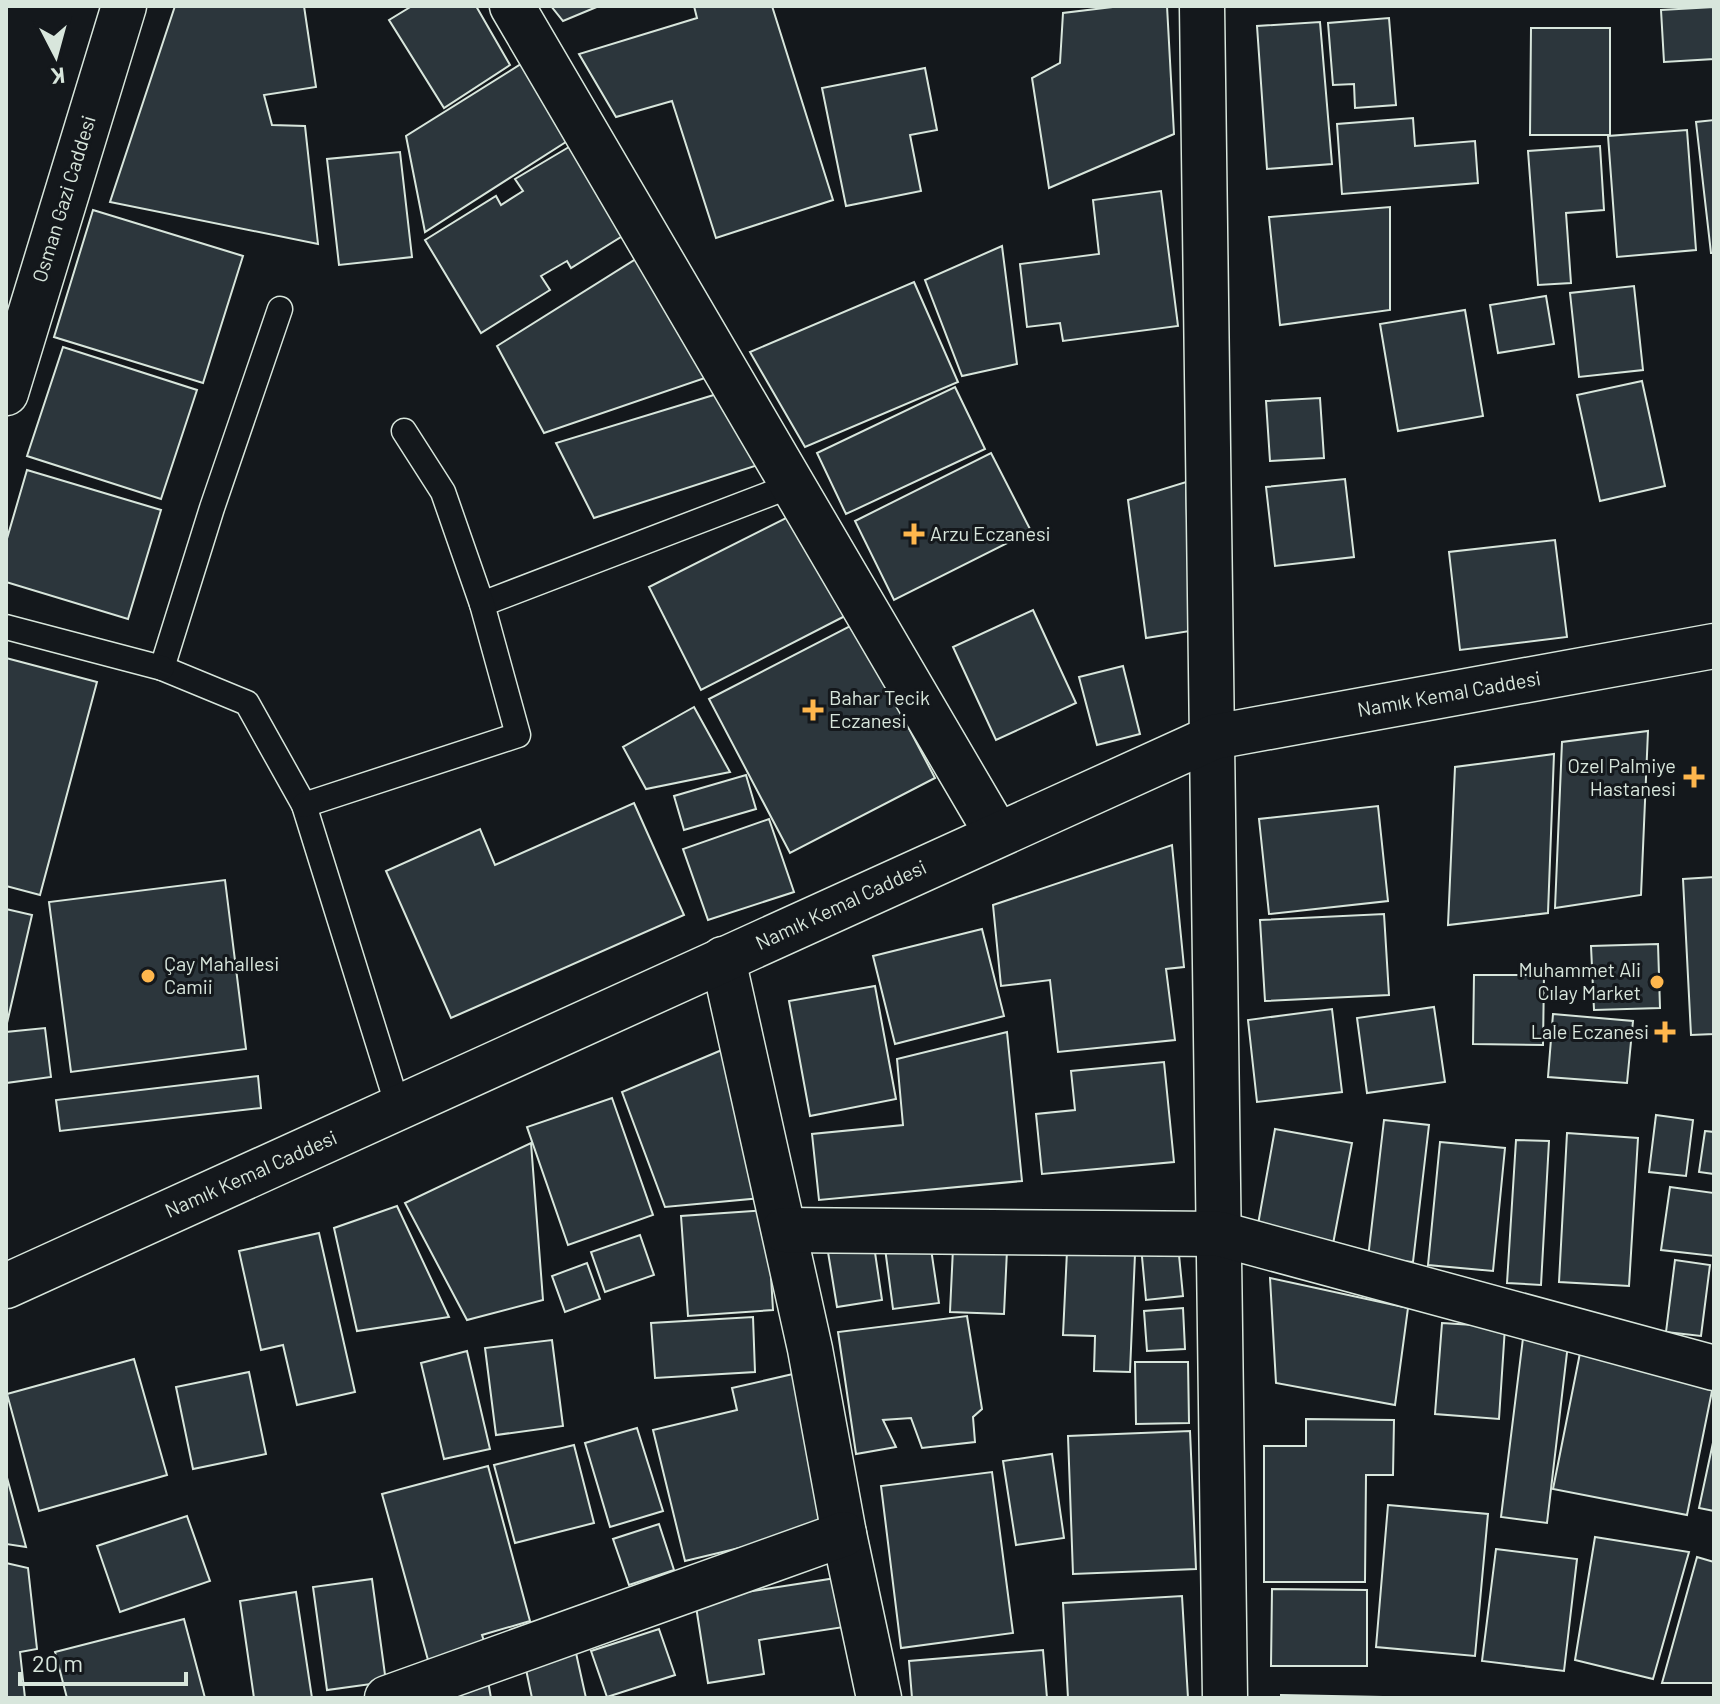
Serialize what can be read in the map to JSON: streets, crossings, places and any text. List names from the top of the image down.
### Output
{
  "streets": {
    "street": ["Osman Gazi Caddesi", "Namık Kemal Caddesi"]
  },
  "places": {
    "health": [
      "Arzu Eczanesi",
      "Bahar Tecik Eczanesi",
      "Ozel Palmiye Hastanesi",
      "Lale Eczanesi"
    ],
    "other": ["Çay Mahallesi Camii", "Muhammet Ali Cılay Market"]
  },
  "scale_bar": "20 m",
  "north": "bottom"
}
